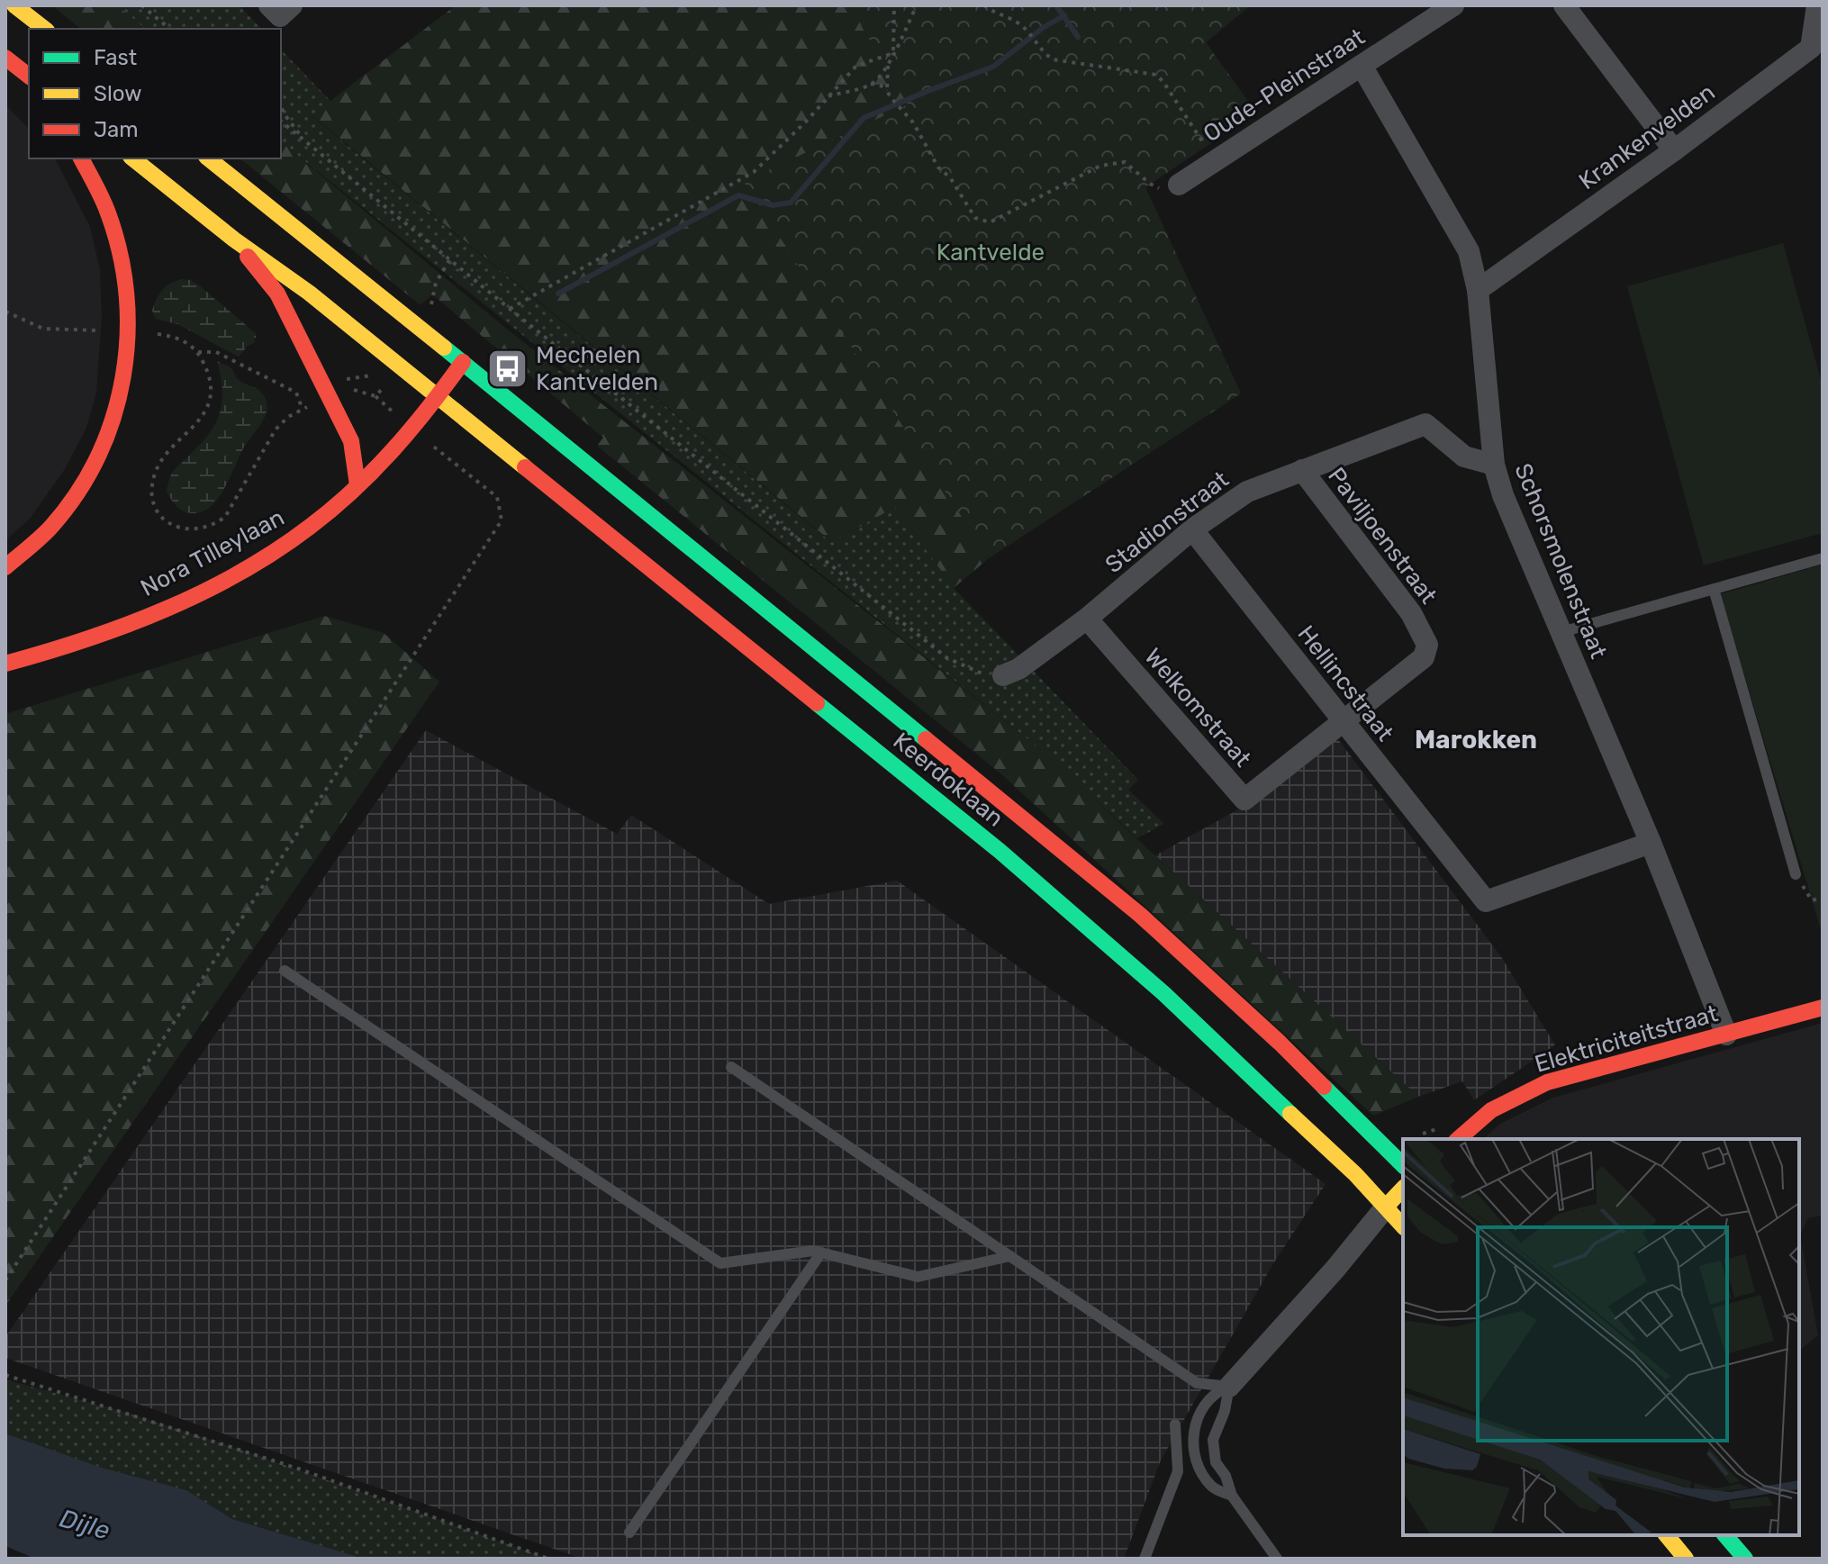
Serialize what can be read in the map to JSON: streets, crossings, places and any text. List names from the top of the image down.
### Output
{
  "streets": {
    "main road": ["Nora Tilleylaan", "Keerdoklaan", "Elektriciteitstraat"],
    "street": [
      "Oude-Pleinstraat",
      "Krankenvelden",
      "Stadionstraat",
      "Paviljoenstraat",
      "Schorsmolenstraat",
      "Hellincstraat",
      "Welkomstraat"
    ]
  },
  "crossings": [
    ["Oude-Pleinstraat", "Schorsmolenstraat"],
    ["Krankenvelden", "Schorsmolenstraat"],
    ["Stadionstraat", "Paviljoenstraat"],
    ["Stadionstraat", "Schorsmolenstraat"],
    ["Stadionstraat", "Hellincstraat"],
    ["Stadionstraat", "Welkomstraat"],
    ["Paviljoenstraat", "Hellincstraat"],
    ["Paviljoenstraat", "Welkomstraat"],
    ["Nora Tilleylaan", "Keerdoklaan"],
    ["Schorsmolenstraat", "Hellincstraat"],
    ["Schorsmolenstraat", "Elektriciteitstraat"],
    ["Hellincstraat", "Welkomstraat"]
  ],
  "districts": ["Marokken"],
  "water": ["Dijle"],
  "parks": ["Kantvelde"],
  "places": {
    "bus stop": ["Mechelen Kantvelden"]
  },
  "legend": ["Fast", "Slow", "Jam"]
}
